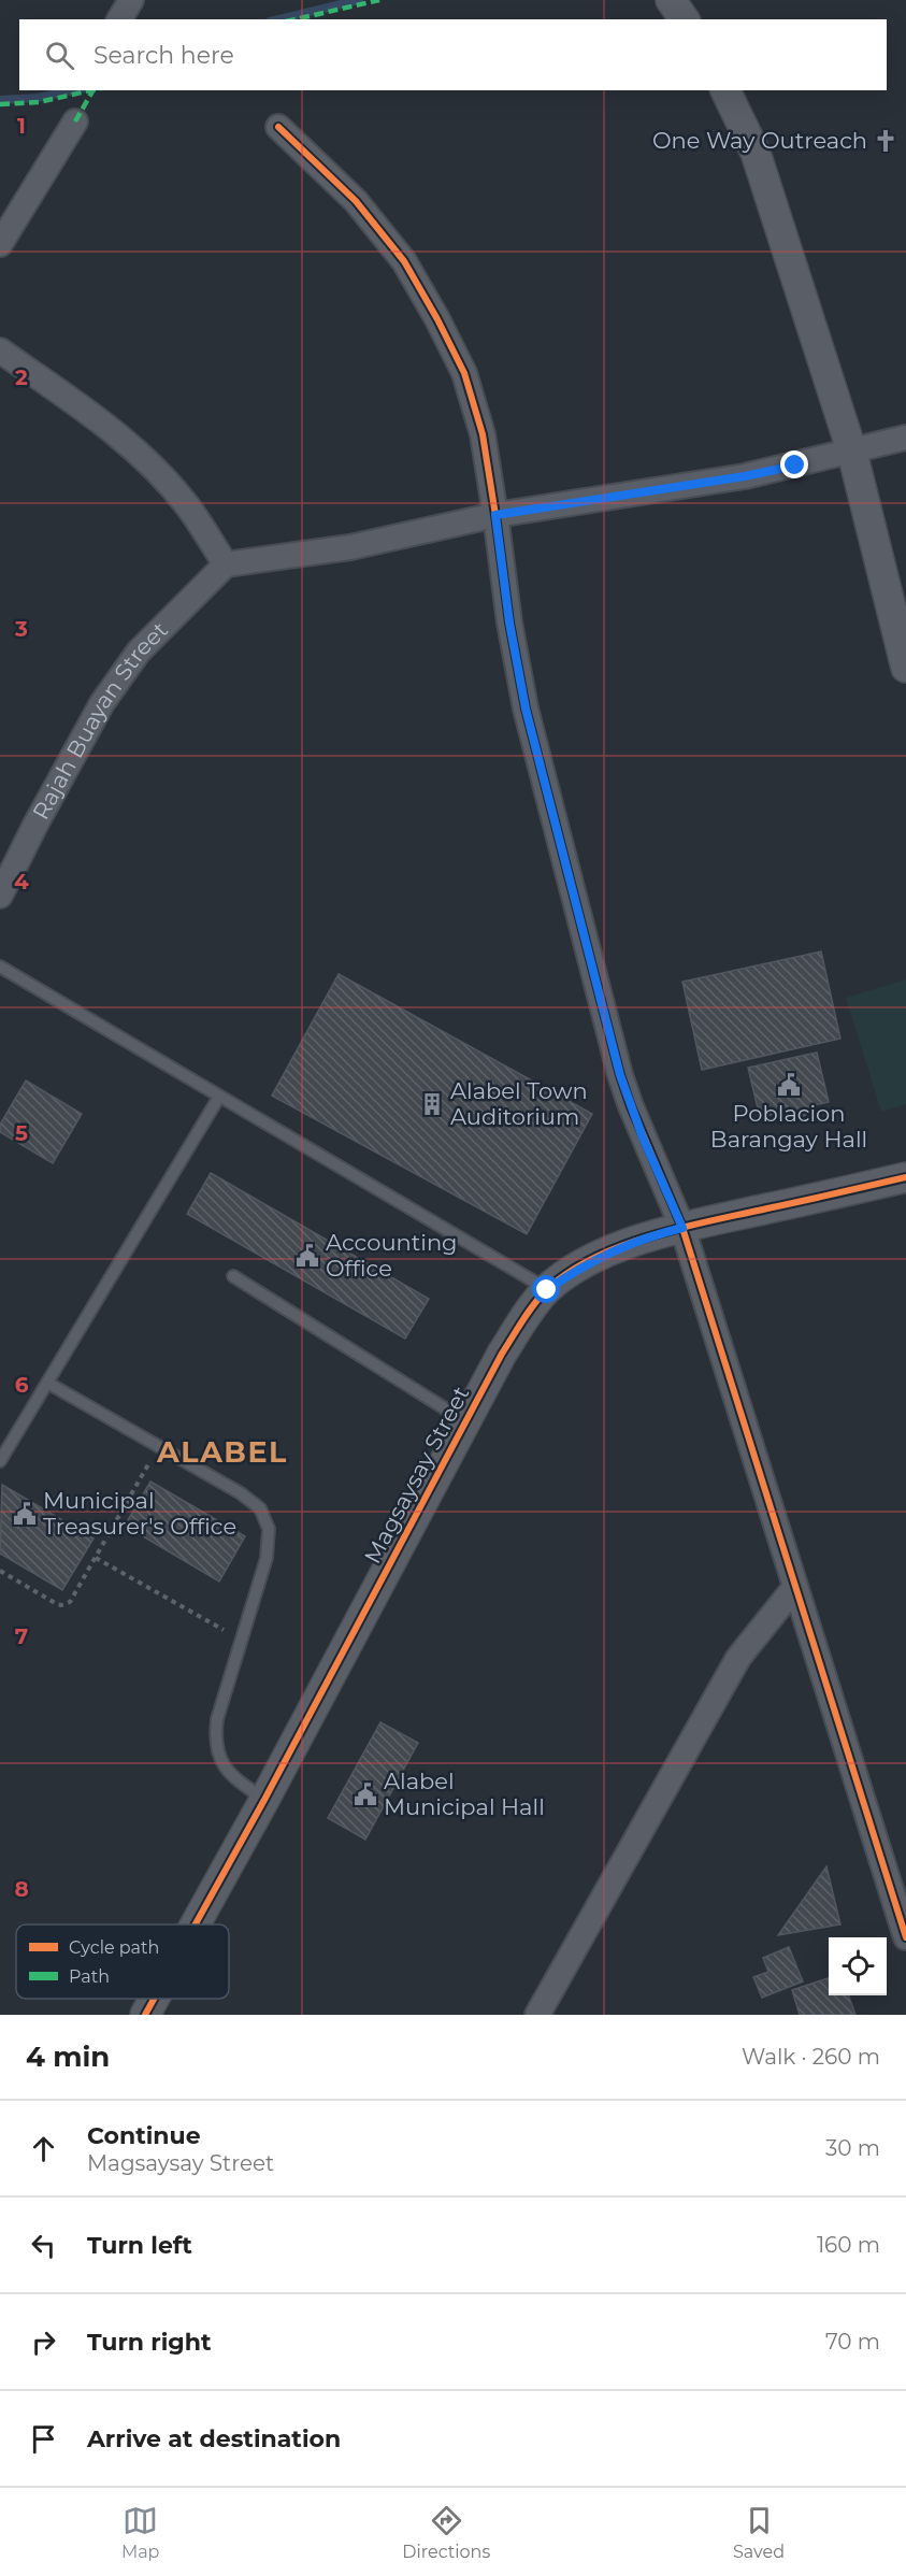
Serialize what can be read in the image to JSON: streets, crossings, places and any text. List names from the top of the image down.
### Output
{
  "streets": {
    "street": ["Rajah Buayan Street", "Magsaysay Street"]
  },
  "districts": ["ALABEL"],
  "places": {
    "church": ["One Way Outreach"],
    "public building": [
      "Poblacion Barangay Hall",
      "Accounting Office",
      "Municipal Treasurer's Office",
      "Alabel Municipal Hall"
    ],
    "building": ["Alabel Town Auditorium"]
  },
  "legend": ["Cycle path", "Path"],
  "page": {
    "search": "Search here",
    "heading": ["4 min", "Walk · 260 m"],
    "list": [
      ["Continue", "Magsaysay Street", "30 m"],
      ["Turn left", "160 m"],
      ["Turn right", "70 m"],
      "Arrive at destination"
    ],
    "nav": ["Map", "Directions", "Saved"]
  },
  "grid": {
    "rows": [
      "1",
      "2",
      "3",
      "4",
      "5",
      "6",
      "7",
      "8"
    ]
  }
}
